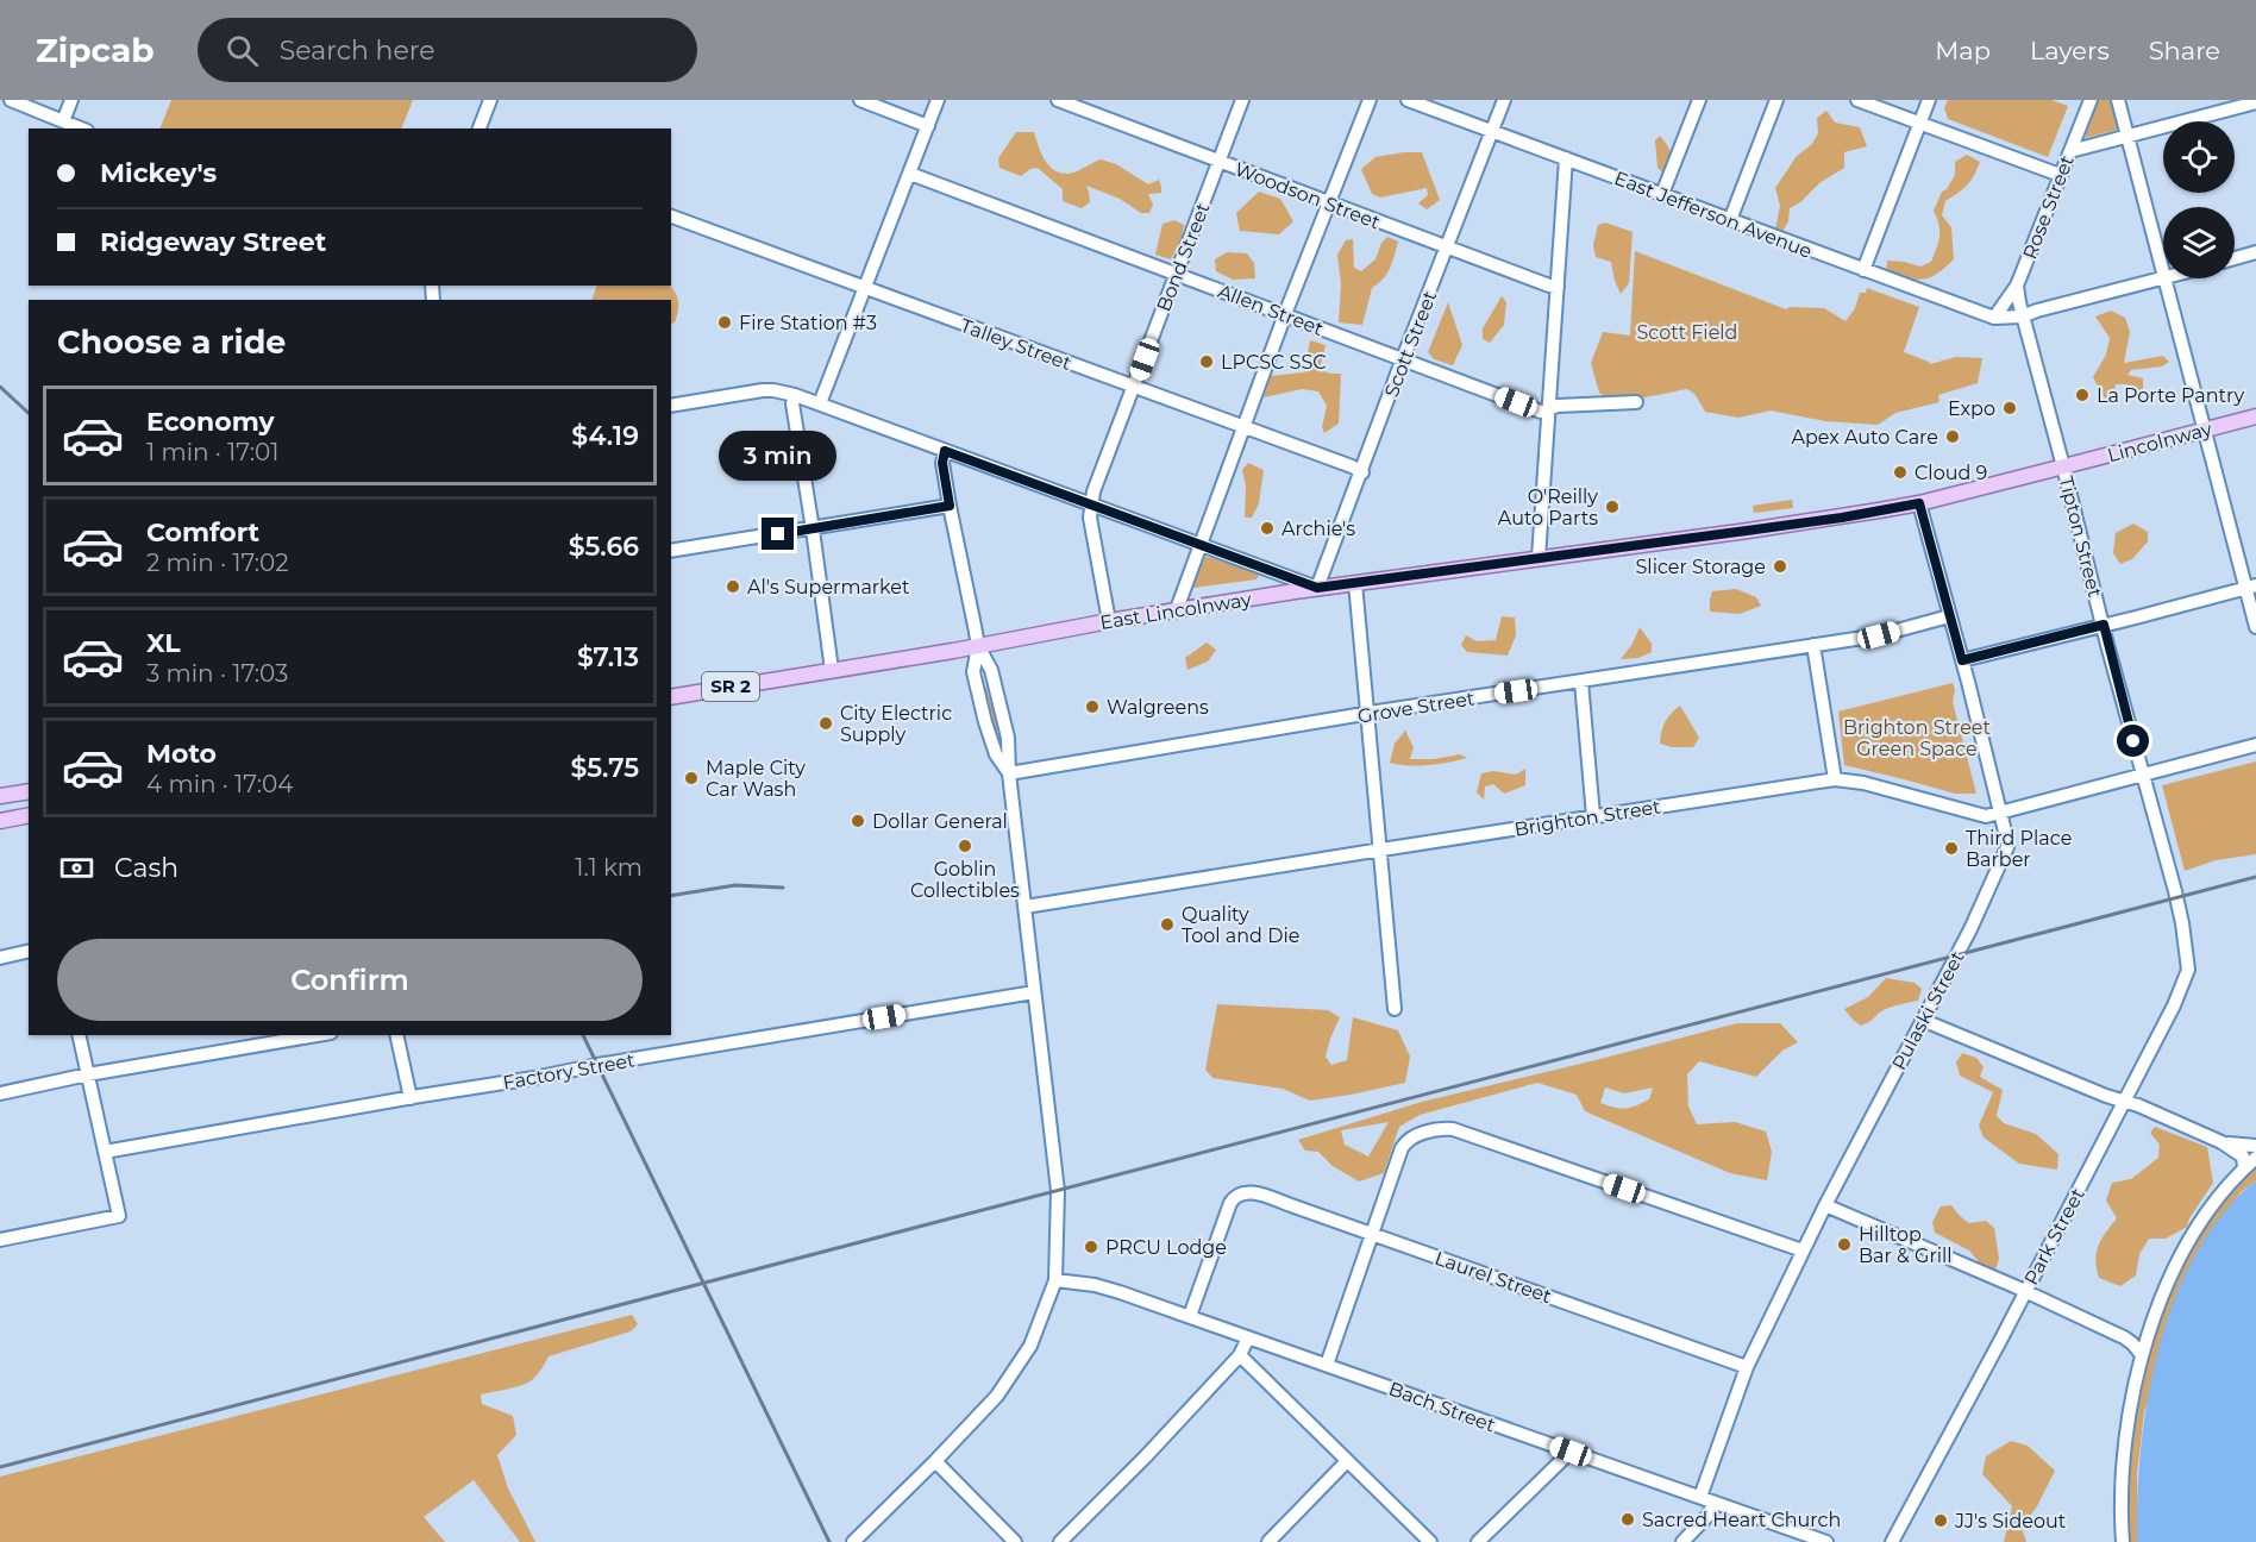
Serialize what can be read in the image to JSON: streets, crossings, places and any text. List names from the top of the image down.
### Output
{
  "streets": {
    "main road": ["Lincolnway", "East Lincolnway", "SR 2"],
    "street": [
      "Woodson Street",
      "Rose Street",
      "East Jefferson Avenue",
      "Bond Street",
      "Allen Street",
      "Talley Street",
      "Scott Street",
      "Tipton Street",
      "Grove Street",
      "Brighton Street",
      "Pulaski Street",
      "Factory Street",
      "Park Street",
      "Laurel Street",
      "Bach Street"
    ]
  },
  "crossings": [
    ["Woodson Street", "Bond Street"],
    ["Woodson Street", "Scott Street"],
    ["Rose Street", "East Jefferson Avenue"],
    ["Rose Street", "Tipton Street"],
    ["East Jefferson Avenue", "Scott Street"],
    ["East Jefferson Avenue", "Tipton Street"],
    ["Bond Street", "Allen Street"],
    ["Bond Street", "Talley Street"],
    ["Bond Street", "East Lincolnway"],
    ["Allen Street", "Scott Street"],
    ["Talley Street", "Scott Street"],
    ["Scott Street", "East Lincolnway"],
    ["Lincolnway", "Tipton Street"],
    ["Lincolnway", "East Lincolnway"],
    ["Tipton Street", "East Lincolnway"],
    ["Tipton Street", "Brighton Street"],
    ["Tipton Street", "Park Street"],
    ["East Lincolnway", "Pulaski Street"],
    ["Grove Street", "Pulaski Street"],
    ["Brighton Street", "Pulaski Street"],
    ["Pulaski Street", "Laurel Street"],
    ["Pulaski Street", "Bach Street"],
    ["Laurel Street", "Bach Street"]
  ],
  "parks": ["Scott Field", "Brighton Street Green Space"],
  "places": [
    "Fire Station #3",
    "LPCSC SSC",
    "La Porte Pantry",
    "Expo",
    "Apex Auto Care",
    "Cloud 9",
    "O'Reilly Auto Parts",
    "Archie's",
    "Slicer Storage",
    "Al's Supermarket",
    "Walgreens",
    "City Electric Supply",
    "Maple City Car Wash",
    "Dollar General",
    "Goblin Collectibles",
    "Third Place Barber",
    "Quality Tool and Die",
    "Hilltop Bar & Grill",
    "PRCU Lodge",
    "Sacred Heart Church",
    "JJ's Sideout"
  ],
  "page": {
    "header": "Zipcab",
    "search": "Search here",
    "nav": ["Map", "Layers", "Share"],
    "banner": ["Mickey's", "Ridgeway Street"],
    "heading": "Choose a ride",
    "list": [
      {
        "name": "Economy",
        "note": "1 min · 17:01",
        "value": "$4.19"
      },
      {
        "name": "Comfort",
        "note": "2 min · 17:02",
        "value": "$5.66"
      },
      {
        "name": "XL",
        "note": "3 min · 17:03",
        "value": "$7.13"
      },
      {
        "name": "Moto",
        "note": "4 min · 17:04",
        "value": "$5.75"
      }
    ],
    "bubble": "3 min",
    "pay": ["Cash", "1.1 km"],
    "buttons": "Confirm"
  }
}
